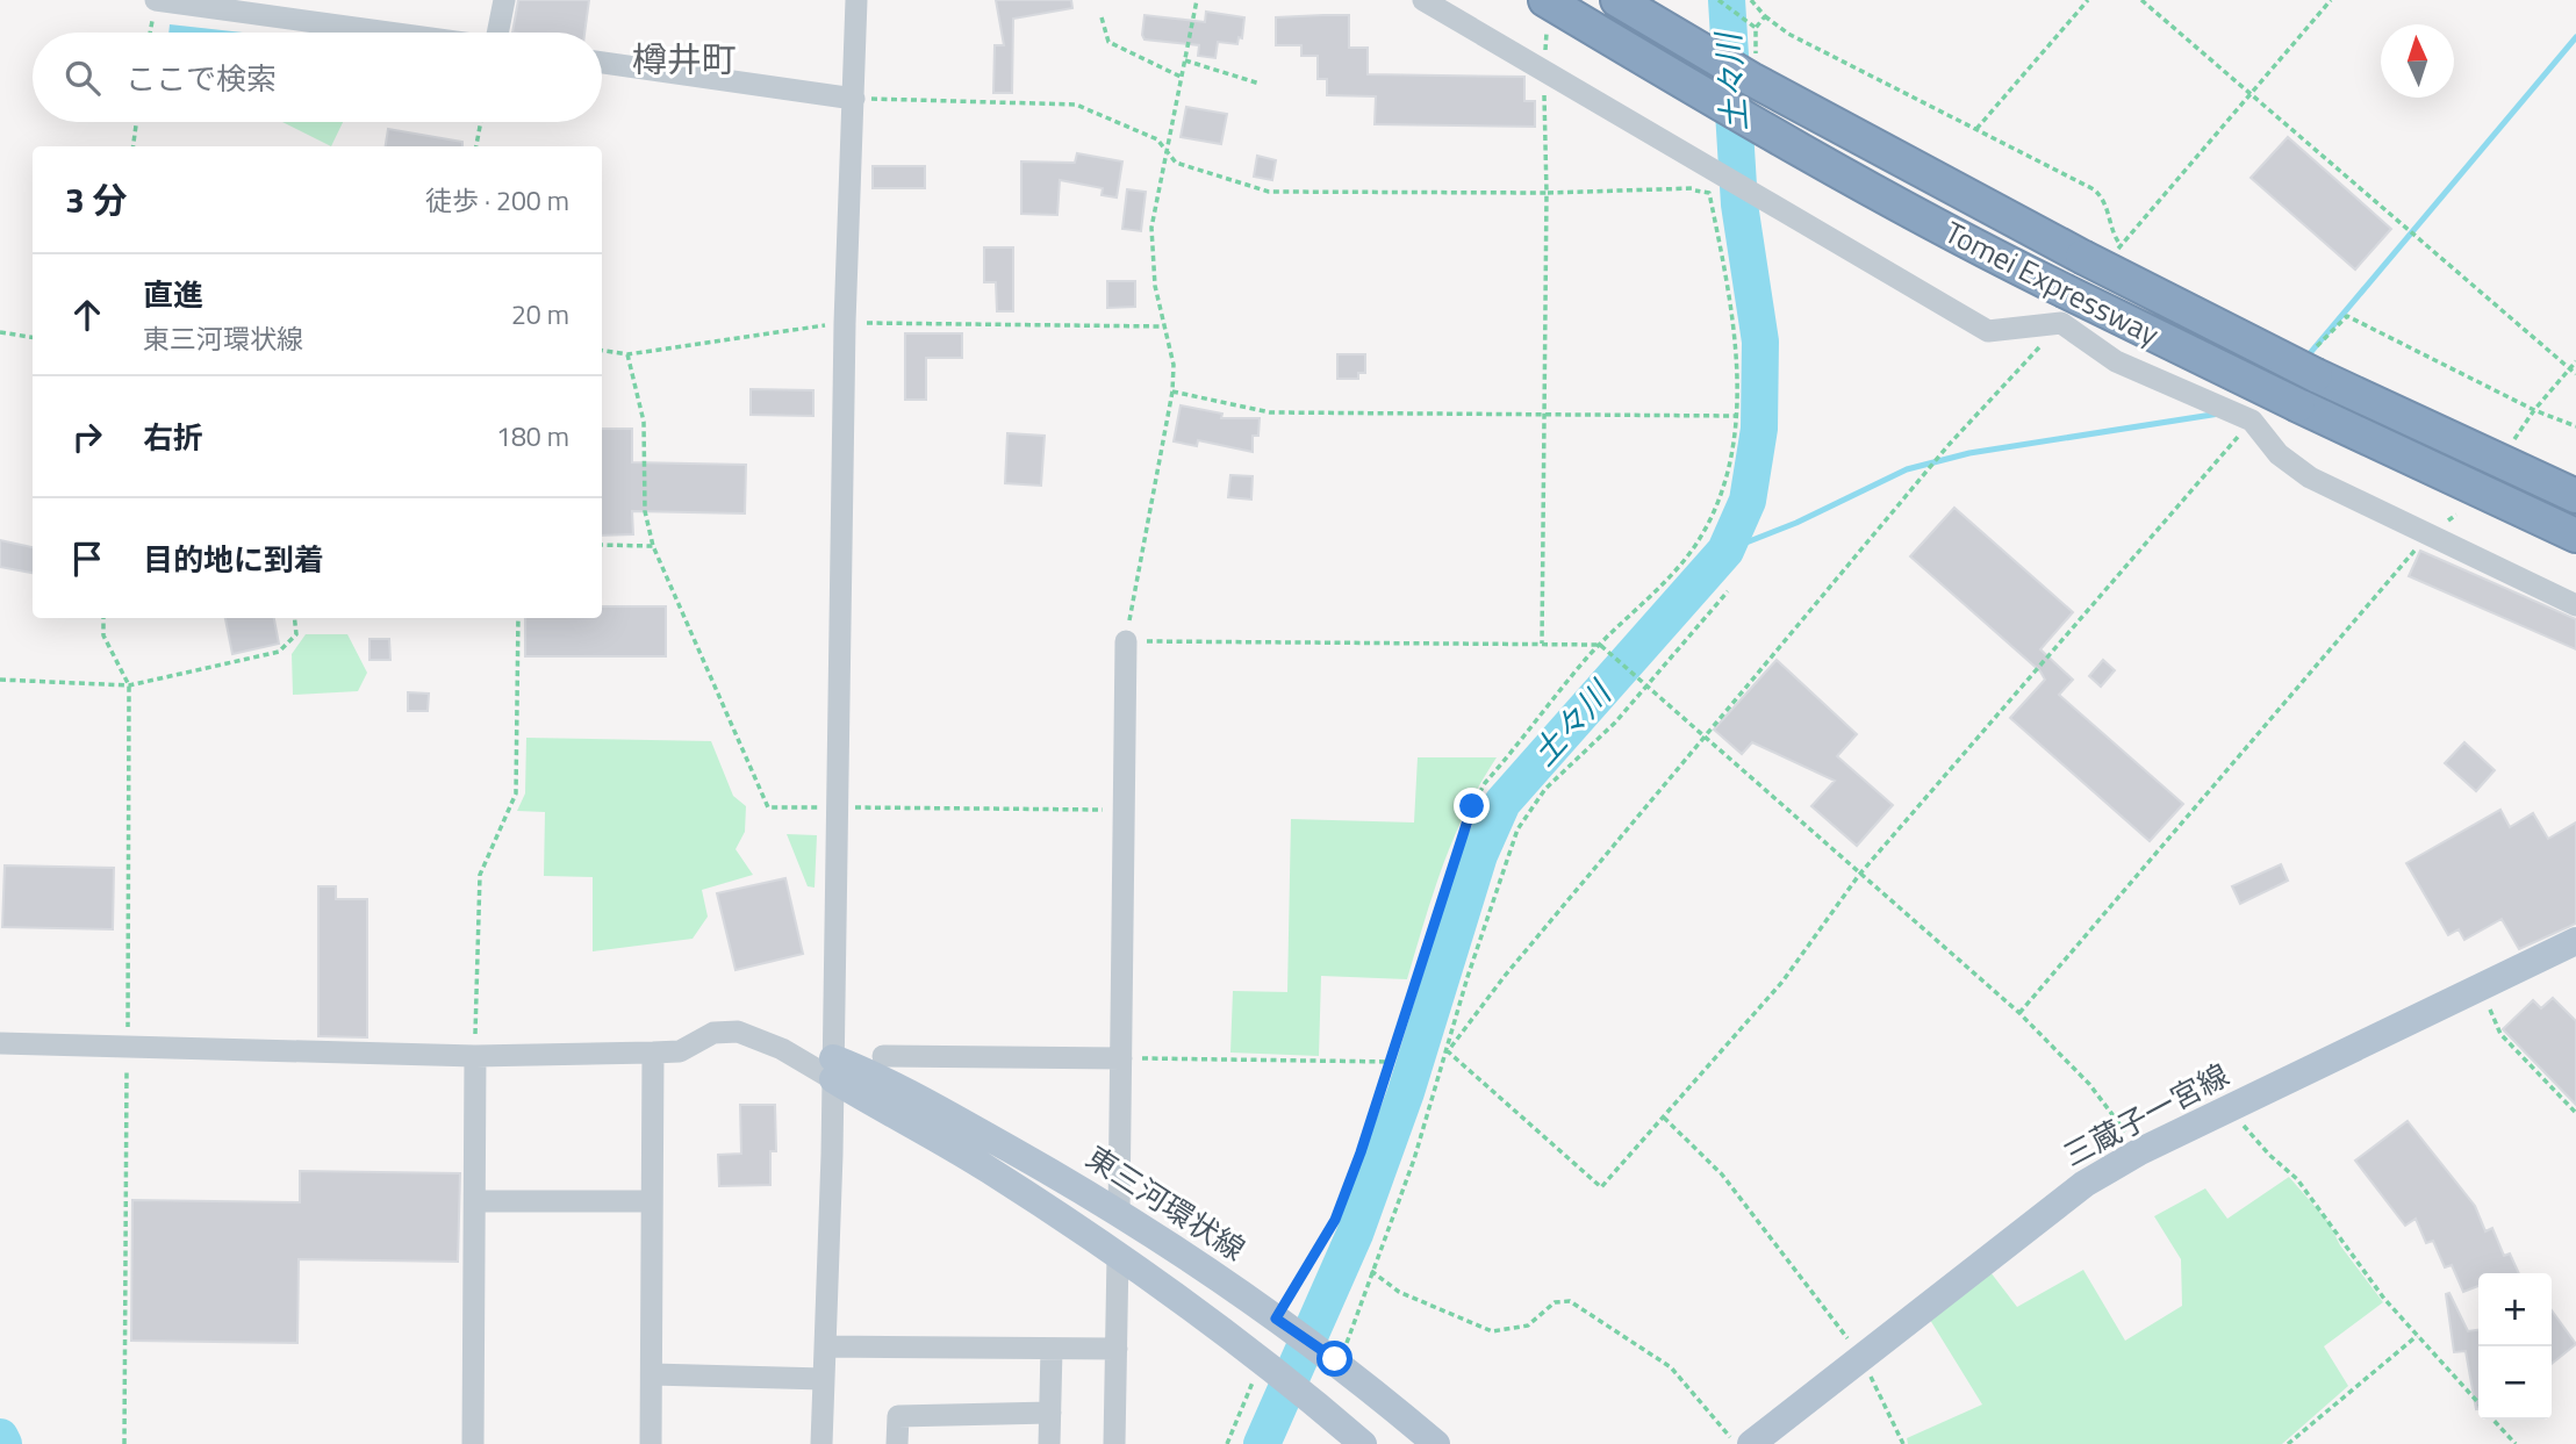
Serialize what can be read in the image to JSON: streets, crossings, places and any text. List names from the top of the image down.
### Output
{
  "streets": {
    "highway": ["Tomei Expressway"],
    "main road": ["三蔵子一宮線", "東三河環状線"]
  },
  "districts": ["樽井町"],
  "water": ["土々川"],
  "north": "top",
  "page": {
    "search": "ここで検索",
    "heading": ["3 分", "徒歩 · 200 m"],
    "list": [
      ["直進", "東三河環状線", "20 m"],
      ["右折", "180 m"],
      "目的地に到着"
    ],
    "map_buttons": ["+", "−"]
  }
}
